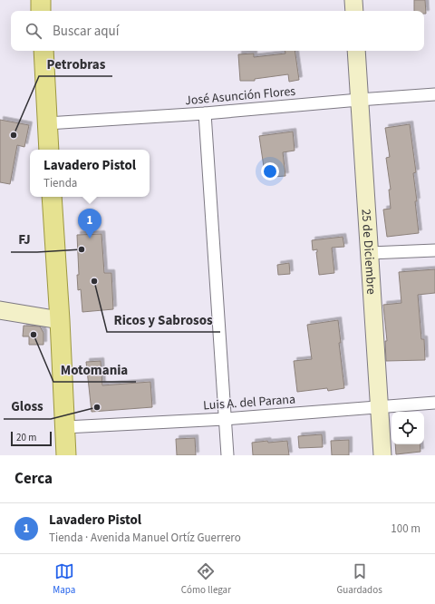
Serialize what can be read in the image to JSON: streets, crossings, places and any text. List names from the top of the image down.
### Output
{
  "streets": {
    "street": ["José Asunción Flores", "25 de Diciembre", "Luis A. del Parana"]
  },
  "crossings": [
    ["José Asunción Flores", "25 de Diciembre"],
    ["25 de Diciembre", "Luis A. del Parana"]
  ],
  "places": [
    "Petrobras",
    "FJ",
    "Ricos y Sabrosos",
    "Motomania",
    "Gloss"
  ],
  "scale_bar": "20 m",
  "page": {
    "search": "Buscar aquí",
    "popup": ["Lavadero Pistol", "Tienda"],
    "pins": "1",
    "scale": "20 m",
    "heading": "Cerca",
    "list": [
      {
        "mark": "1",
        "name": "Lavadero Pistol",
        "note": "Tienda · Avenida Manuel Ortíz Guerrero",
        "value": "100 m"
      }
    ],
    "nav": ["Mapa", "Cómo llegar", "Guardados"]
  }
}
